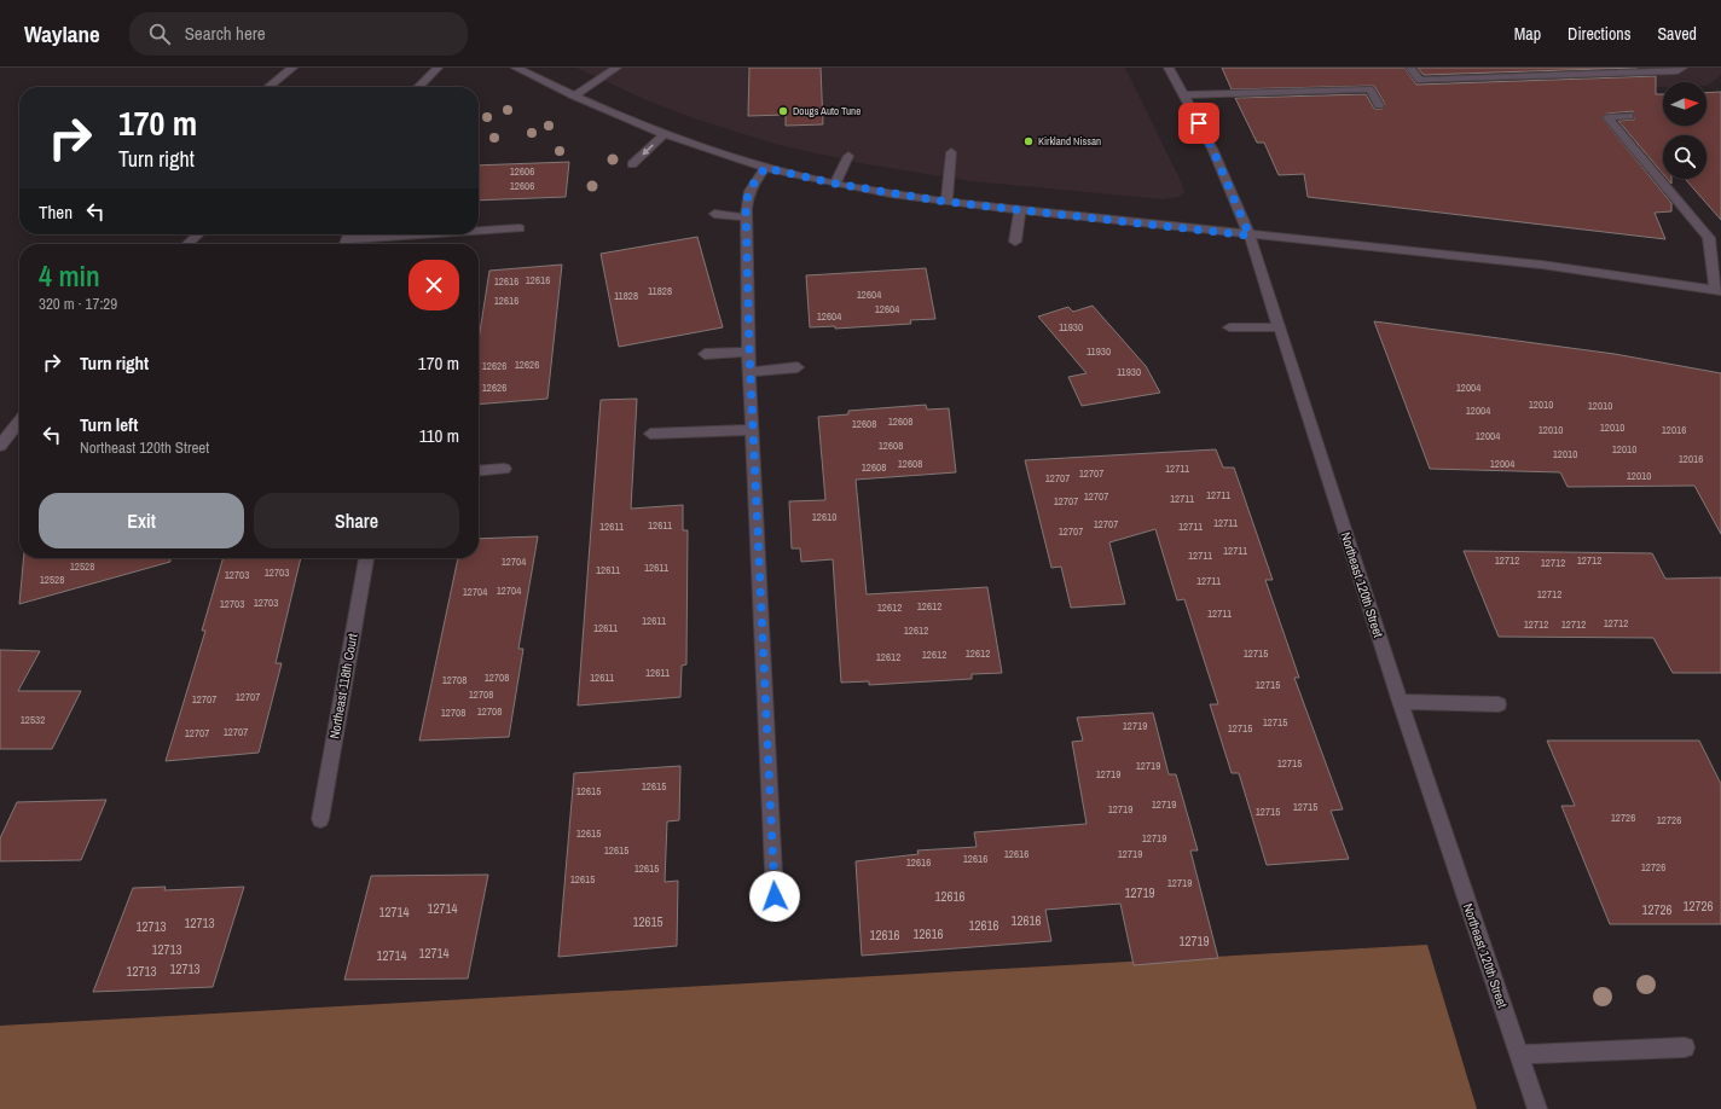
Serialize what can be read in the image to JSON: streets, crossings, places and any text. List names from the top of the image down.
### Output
{
  "streets": {
    "street": ["Northeast 120th Street", "Northeast 118th Court"]
  },
  "places": ["Dougs Auto Tune", "Kirkland Nissan"],
  "house_numbers": [
    "12606",
    "12606",
    "12616",
    "12616",
    "11828",
    "12604",
    "11828",
    "12616",
    "12604",
    "12604",
    "11930",
    "11930",
    "12626",
    "12626",
    "11930",
    "12626",
    "12004",
    "12010",
    "12010",
    "12004",
    "12608",
    "12608",
    "12010",
    "12010",
    "12016",
    "12004",
    "12608",
    "12010",
    "12010",
    "12016",
    "12608",
    "12004",
    "12608",
    "12711",
    "12707",
    "12010",
    "12707",
    "12711",
    "12707",
    "12711",
    "12707",
    "12610",
    "12711",
    "12707",
    "12611",
    "12611",
    "12711",
    "12707",
    "12711",
    "12711",
    "12712",
    "12712",
    "12704",
    "12712",
    "12528",
    "12611",
    "12611",
    "12703",
    "12703",
    "12528",
    "12711",
    "12704",
    "12704",
    "12712",
    "12703",
    "12703",
    "12612",
    "12612",
    "12711",
    "12611",
    "12712",
    "12712",
    "12712",
    "12611",
    "12612",
    "12612",
    "12715",
    "12612",
    "12612",
    "12611",
    "12708",
    "12611",
    "12708",
    "12715",
    "12708",
    "12707",
    "12707",
    "12708",
    "12708",
    "12532",
    "12715",
    "12719",
    "12715",
    "12707",
    "12707",
    "12715",
    "12719",
    "12719",
    "12615",
    "12615",
    "12719",
    "12715",
    "12719",
    "12715",
    "12726",
    "12726",
    "12615",
    "12719",
    "12615",
    "12616",
    "12719",
    "12616",
    "12616",
    "12726",
    "12615",
    "12615",
    "12719",
    "12719",
    "12616",
    "12726",
    "12714",
    "12726",
    "12714",
    "12616",
    "12615",
    "12713",
    "12616",
    "12713",
    "12616",
    "12616",
    "12719",
    "12713",
    "12714",
    "12714",
    "12713",
    "12713"
  ],
  "north": "right",
  "page": {
    "header": "Waylane",
    "search": "Search here",
    "nav": ["Map", "Directions", "Saved"],
    "turn": ["170 m", "Turn right"],
    "then": "Then",
    "heading": ["4 min", "320 m · 17:29"],
    "list": [
      {
        "name": "Turn right",
        "value": "170 m"
      },
      {
        "name": "Turn left",
        "note": "Northeast 120th Street",
        "value": "110 m"
      }
    ],
    "buttons": ["Exit", "Share"]
  }
}
